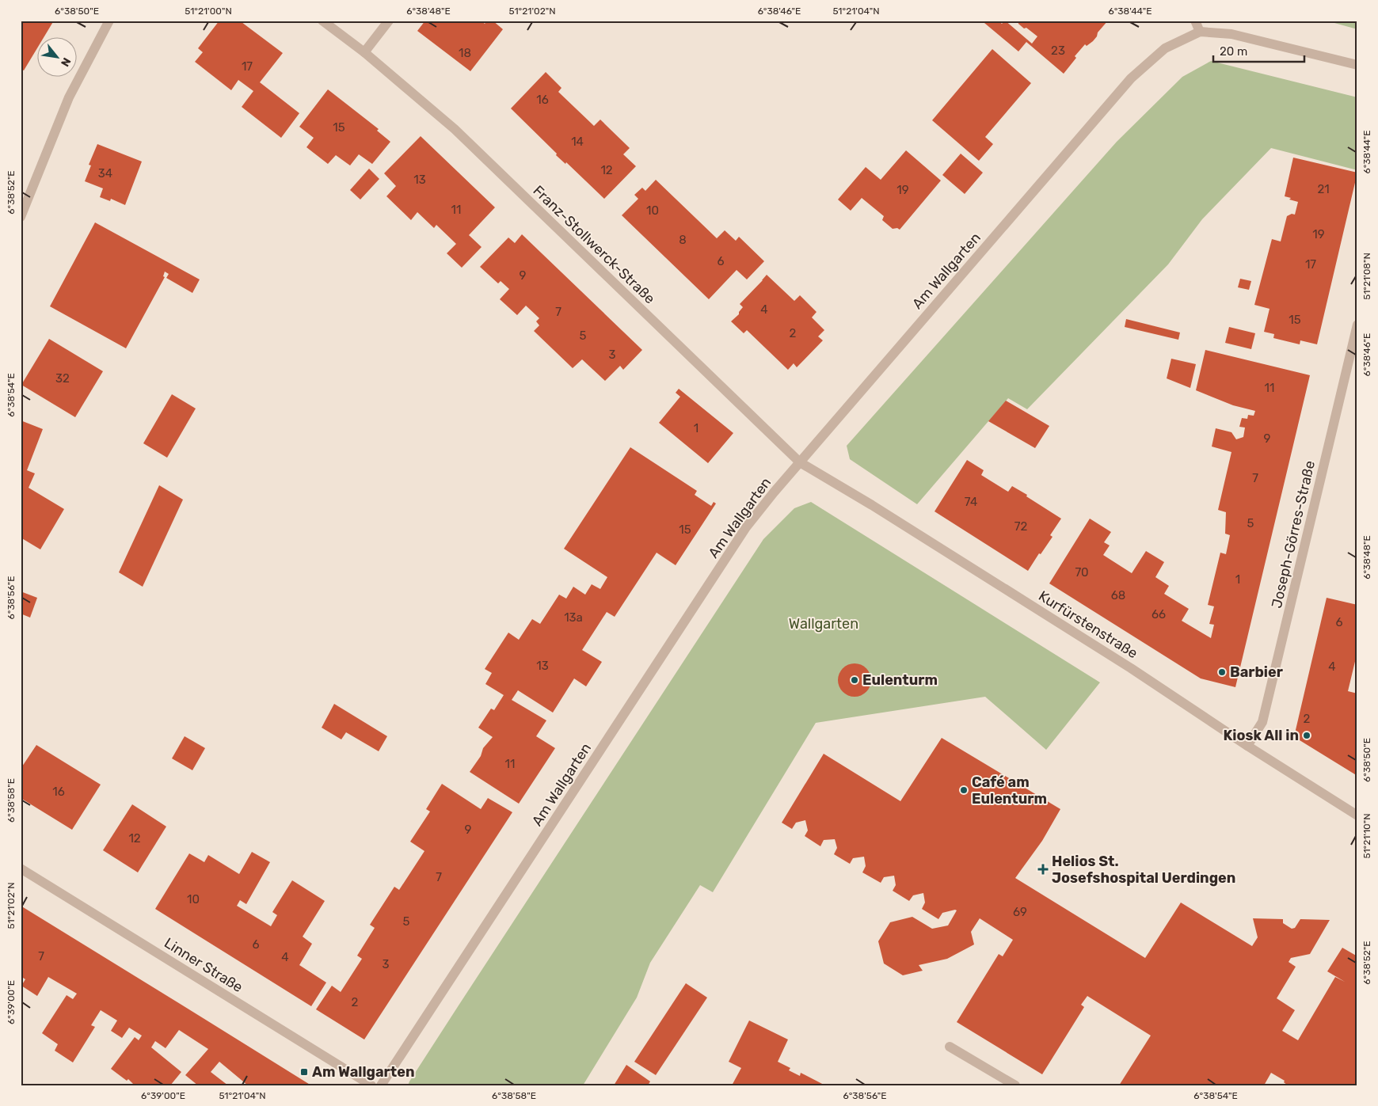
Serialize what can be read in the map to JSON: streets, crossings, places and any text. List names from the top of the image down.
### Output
{
  "streets": {
    "street": [
      "Franz-Stollwerck-Straße",
      "Am Wallgarten",
      "Joseph-Görres-Straße",
      "Kurfürstenstraße",
      "Linner Straße"
    ]
  },
  "crossings": [
    ["Franz-Stollwerck-Straße", "Am Wallgarten"],
    ["Franz-Stollwerck-Straße", "Kurfürstenstraße"],
    ["Am Wallgarten", "Kurfürstenstraße"],
    ["Joseph-Görres-Straße", "Kurfürstenstraße"]
  ],
  "parks": ["Wallgarten"],
  "places": {
    "other": [
      "Barbier",
      "Eulenturm",
      "Kiosk All in",
      "Café am Eulenturm"
    ],
    "health": ["Helios St. Josefshospital Uerdingen"],
    "transit": ["Am Wallgarten"]
  },
  "house_numbers": [
    "23",
    "18",
    "17",
    "16",
    "15",
    "14",
    "12",
    "34",
    "13",
    "21",
    "19",
    "11",
    "10",
    "19",
    "8",
    "6",
    "17",
    "9",
    "4",
    "7",
    "15",
    "2",
    "5",
    "3",
    "32",
    "11",
    "1",
    "9",
    "7",
    "74",
    "5",
    "72",
    "15",
    "70",
    "1",
    "68",
    "66",
    "13a",
    "6",
    "13",
    "4",
    "2",
    "11",
    "16",
    "9",
    "12",
    "7",
    "10",
    "69",
    "5",
    "6",
    "7",
    "4",
    "3",
    "2"
  ],
  "scale_bar": "20 m",
  "north": "bottom right",
  "coordinates": [
    "6°38'50\"E",
    "51°21'00\"N",
    "6°38'48\"E",
    "51°21'02\"N",
    "6°38'46\"E",
    "51°21'04\"N",
    "6°38'44\"E",
    "6°38'52\"E",
    "51°21'08\"N",
    "6°38'54\"E",
    "6°38'56\"E",
    "6°38'58\"E",
    "51°21'10\"N",
    "6°39'00\"E"
  ]
}
